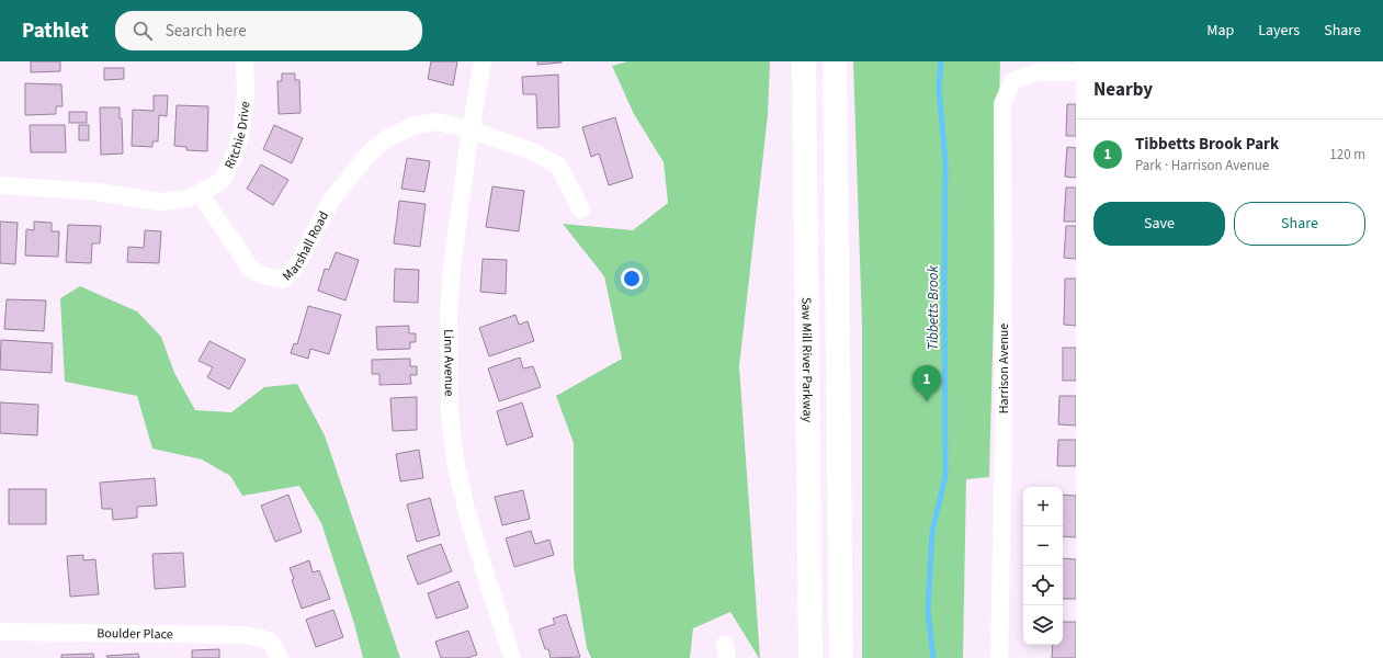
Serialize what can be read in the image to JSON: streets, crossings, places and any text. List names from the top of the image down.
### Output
{
  "streets": {
    "highway": ["Saw Mill River Parkway"],
    "street": [
      "Ritchie Drive",
      "Marshall Road",
      "Linn Avenue",
      "Harrison Avenue",
      "Boulder Place"
    ]
  },
  "crossings": [
    ["Ritchie Drive", "Marshall Road"],
    ["Marshall Road", "Linn Avenue"]
  ],
  "water": ["Tibbetts Brook"],
  "page": {
    "header": "Pathlet",
    "search": "Search here",
    "nav": ["Map", "Layers", "Share"],
    "heading": "Nearby",
    "list": [
      {
        "mark": "1",
        "name": "Tibbetts Brook Park",
        "note": "Park · Harrison Avenue",
        "value": "120 m"
      }
    ],
    "buttons": ["Save", "Share"],
    "pins": "1",
    "map_buttons": ["+", "−"]
  }
}
